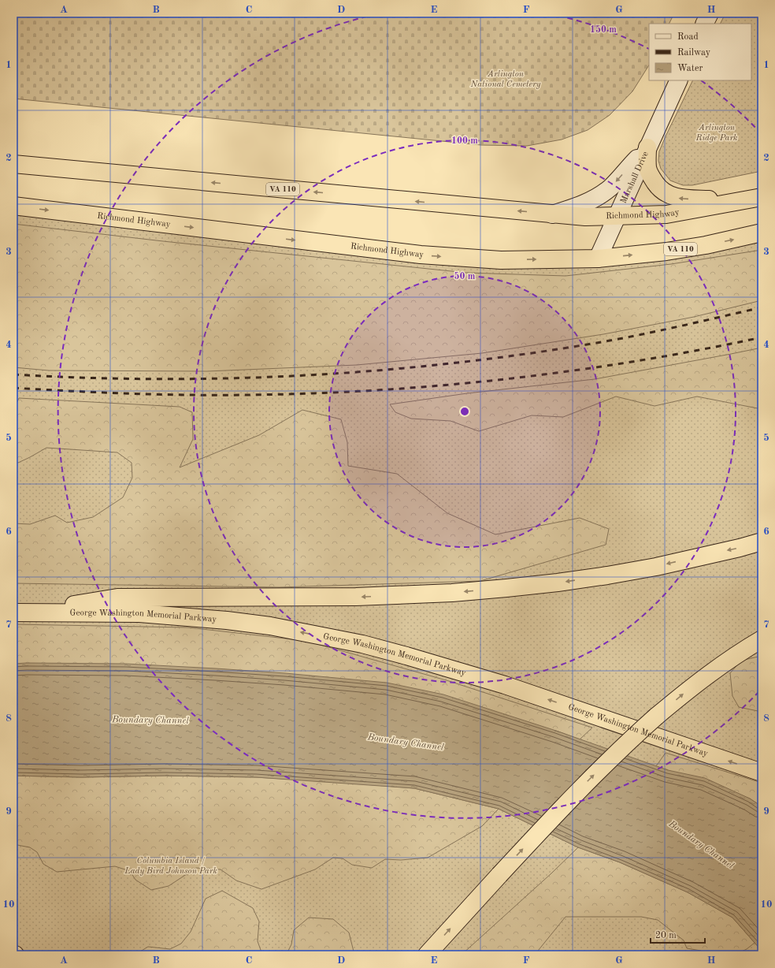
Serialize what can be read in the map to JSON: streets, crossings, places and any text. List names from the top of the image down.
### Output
{
  "streets": {
    "highway": ["VA 110", "Richmond Highway", "George Washington Memorial Parkway"],
    "street": ["Marshall Drive"]
  },
  "crossings": [
    ["Marshall Drive", "Richmond Highway"]
  ],
  "one_way": ["Marshall Drive"],
  "water": ["Boundary Channel"],
  "parks": ["Arlington National Cemetery", "Arlington Ridge Park", "Columbia Island / Lady Bird Johnson Park"],
  "legend": ["Road", "Railway", "Water"],
  "scale_bar": "20 m",
  "grid": {
    "columns": [
      "A",
      "B",
      "C",
      "D",
      "E",
      "F",
      "G",
      "H"
    ],
    "rows": [
      "1",
      "2",
      "3",
      "4",
      "5",
      "6",
      "7",
      "8",
      "9",
      "10"
    ]
  },
  "rings": ["150 m", "100 m", "50 m"]
}
